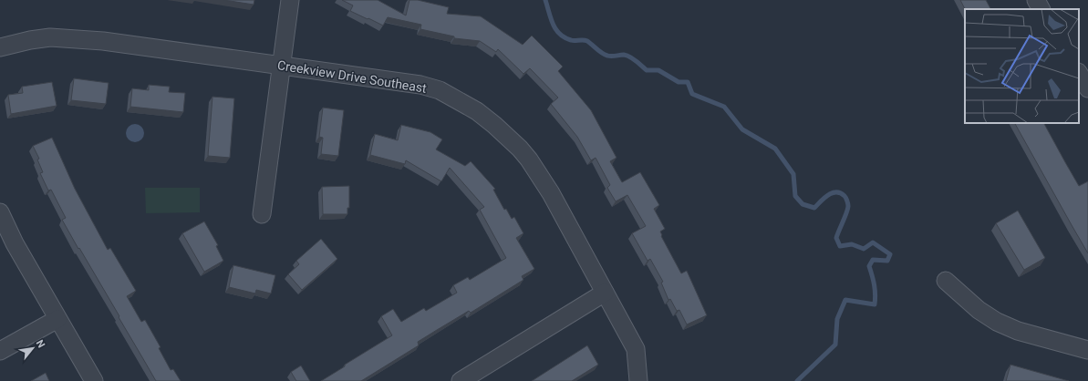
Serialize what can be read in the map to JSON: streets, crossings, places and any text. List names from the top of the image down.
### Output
{
  "streets": {
    "street": ["Creekview Drive Southeast"]
  },
  "north": "top right"
}
